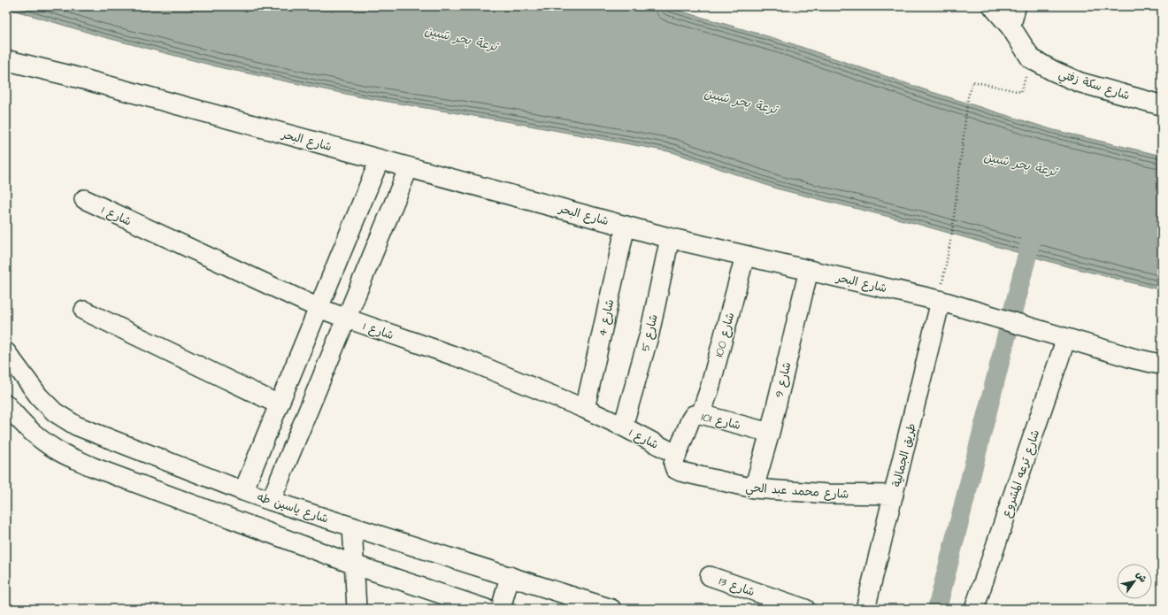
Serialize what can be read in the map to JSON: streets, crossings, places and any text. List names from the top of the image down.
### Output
{
  "streets": {
    "street": [
      "شارع سكة زفتي",
      "شارع البحر",
      "شارع 1",
      "شارع 4",
      "شارع 5",
      "شارع 100",
      "شارع 9",
      "شارع 101",
      "طريق الجمالية",
      "شارع ترعه المشروع",
      "شارع محمد عبد الحي",
      "شارع ياسين طه",
      "شارع 13"
    ]
  },
  "crossings": [
    ["شارع البحر", "شارع 4"],
    ["شارع البحر", "شارع 5"],
    ["شارع البحر", "شارع 100"],
    ["شارع البحر", "شارع 9"],
    ["شارع البحر", "طريق الجمالية"],
    ["شارع البحر", "شارع ترعه المشروع"],
    ["شارع 1", "شارع 4"],
    ["شارع 1", "شارع 5"],
    ["شارع 1", "شارع 101"],
    ["شارع 1", "شارع محمد عبد الحي"],
    ["شارع 100", "شارع 101"],
    ["شارع 9", "شارع 101"],
    ["شارع 9", "شارع محمد عبد الحي"],
    ["شارع 101", "شارع محمد عبد الحي"],
    ["طريق الجمالية", "شارع محمد عبد الحي"]
  ],
  "water": ["ترعة بحر شبين"],
  "north": "top right"
}
